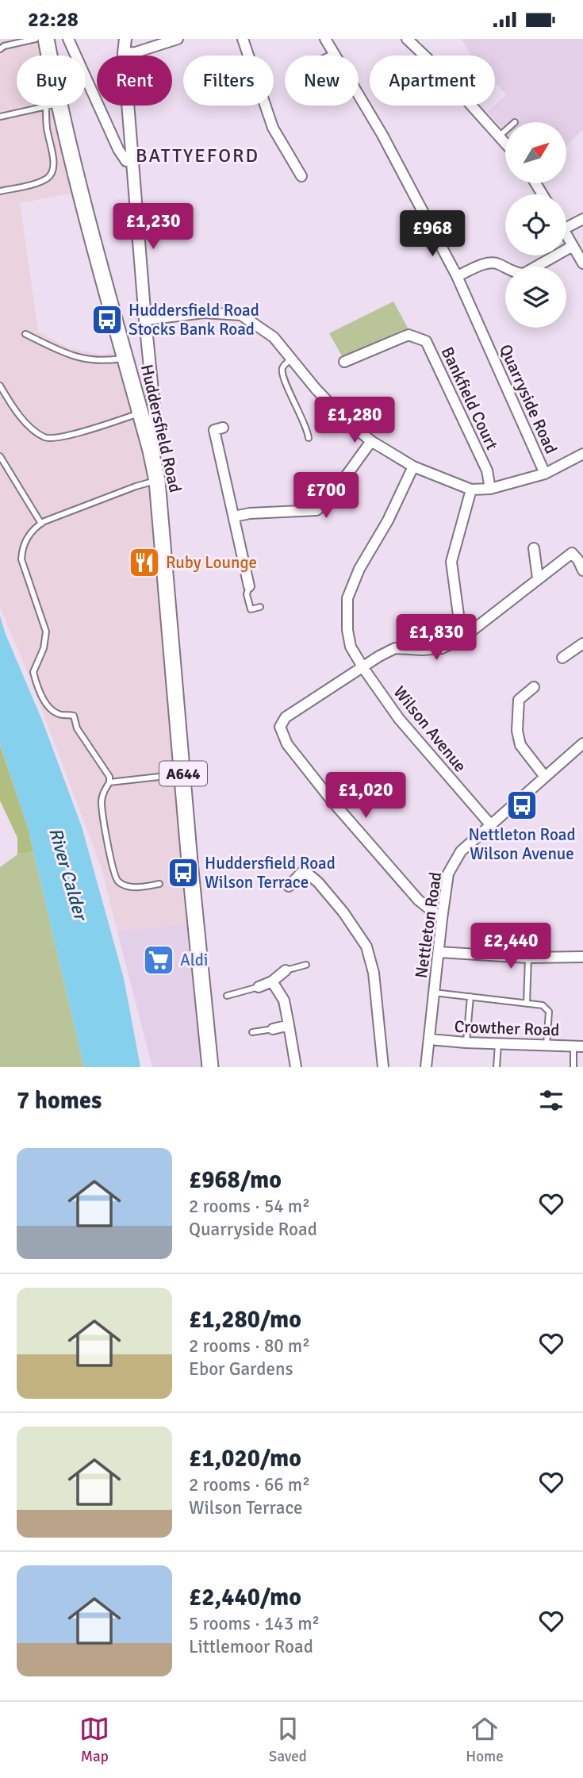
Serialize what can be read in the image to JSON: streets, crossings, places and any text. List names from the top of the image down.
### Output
{
  "streets": {
    "highway": ["Huddersfield Road", "A644"],
    "street": [
      "Bankfield Court",
      "Quarryside Road",
      "Wilson Avenue",
      "Nettleton Road",
      "Crowther Road"
    ]
  },
  "crossings": [
    ["Wilson Avenue", "Nettleton Road"],
    ["Nettleton Road", "Crowther Road"]
  ],
  "districts": ["BATTYEFORD"],
  "water": ["River Calder"],
  "places": {
    "bus stop": ["Huddersfield Road Stocks Bank Road", "Nettleton Road Wilson Avenue", "Huddersfield Road Wilson Terrace"],
    "restaurant": ["Ruby Lounge"],
    "supermarket": ["Aldi"]
  },
  "north": "top right",
  "page": {
    "status": "22:28",
    "chip": [
      "Buy",
      "Rent",
      "Filters",
      "New",
      "Apartment"
    ],
    "price": [
      "£1,230",
      "£968",
      "£1,280",
      "£700",
      "£1,830",
      "£1,020",
      "£2,440"
    ],
    "heading": "7 homes",
    "list": [
      {
        "name": "£968/mo",
        "note": "2 rooms · 54 m² · Quarryside Road"
      },
      {
        "name": "£1,280/mo",
        "note": "2 rooms · 80 m² · Ebor Gardens"
      },
      {
        "name": "£1,020/mo",
        "note": "2 rooms · 66 m² · Wilson Terrace"
      },
      {
        "name": "£2,440/mo",
        "note": "5 rooms · 143 m² · Littlemoor Road"
      }
    ],
    "tabs": ["Map", "Saved", "Home"]
  }
}
